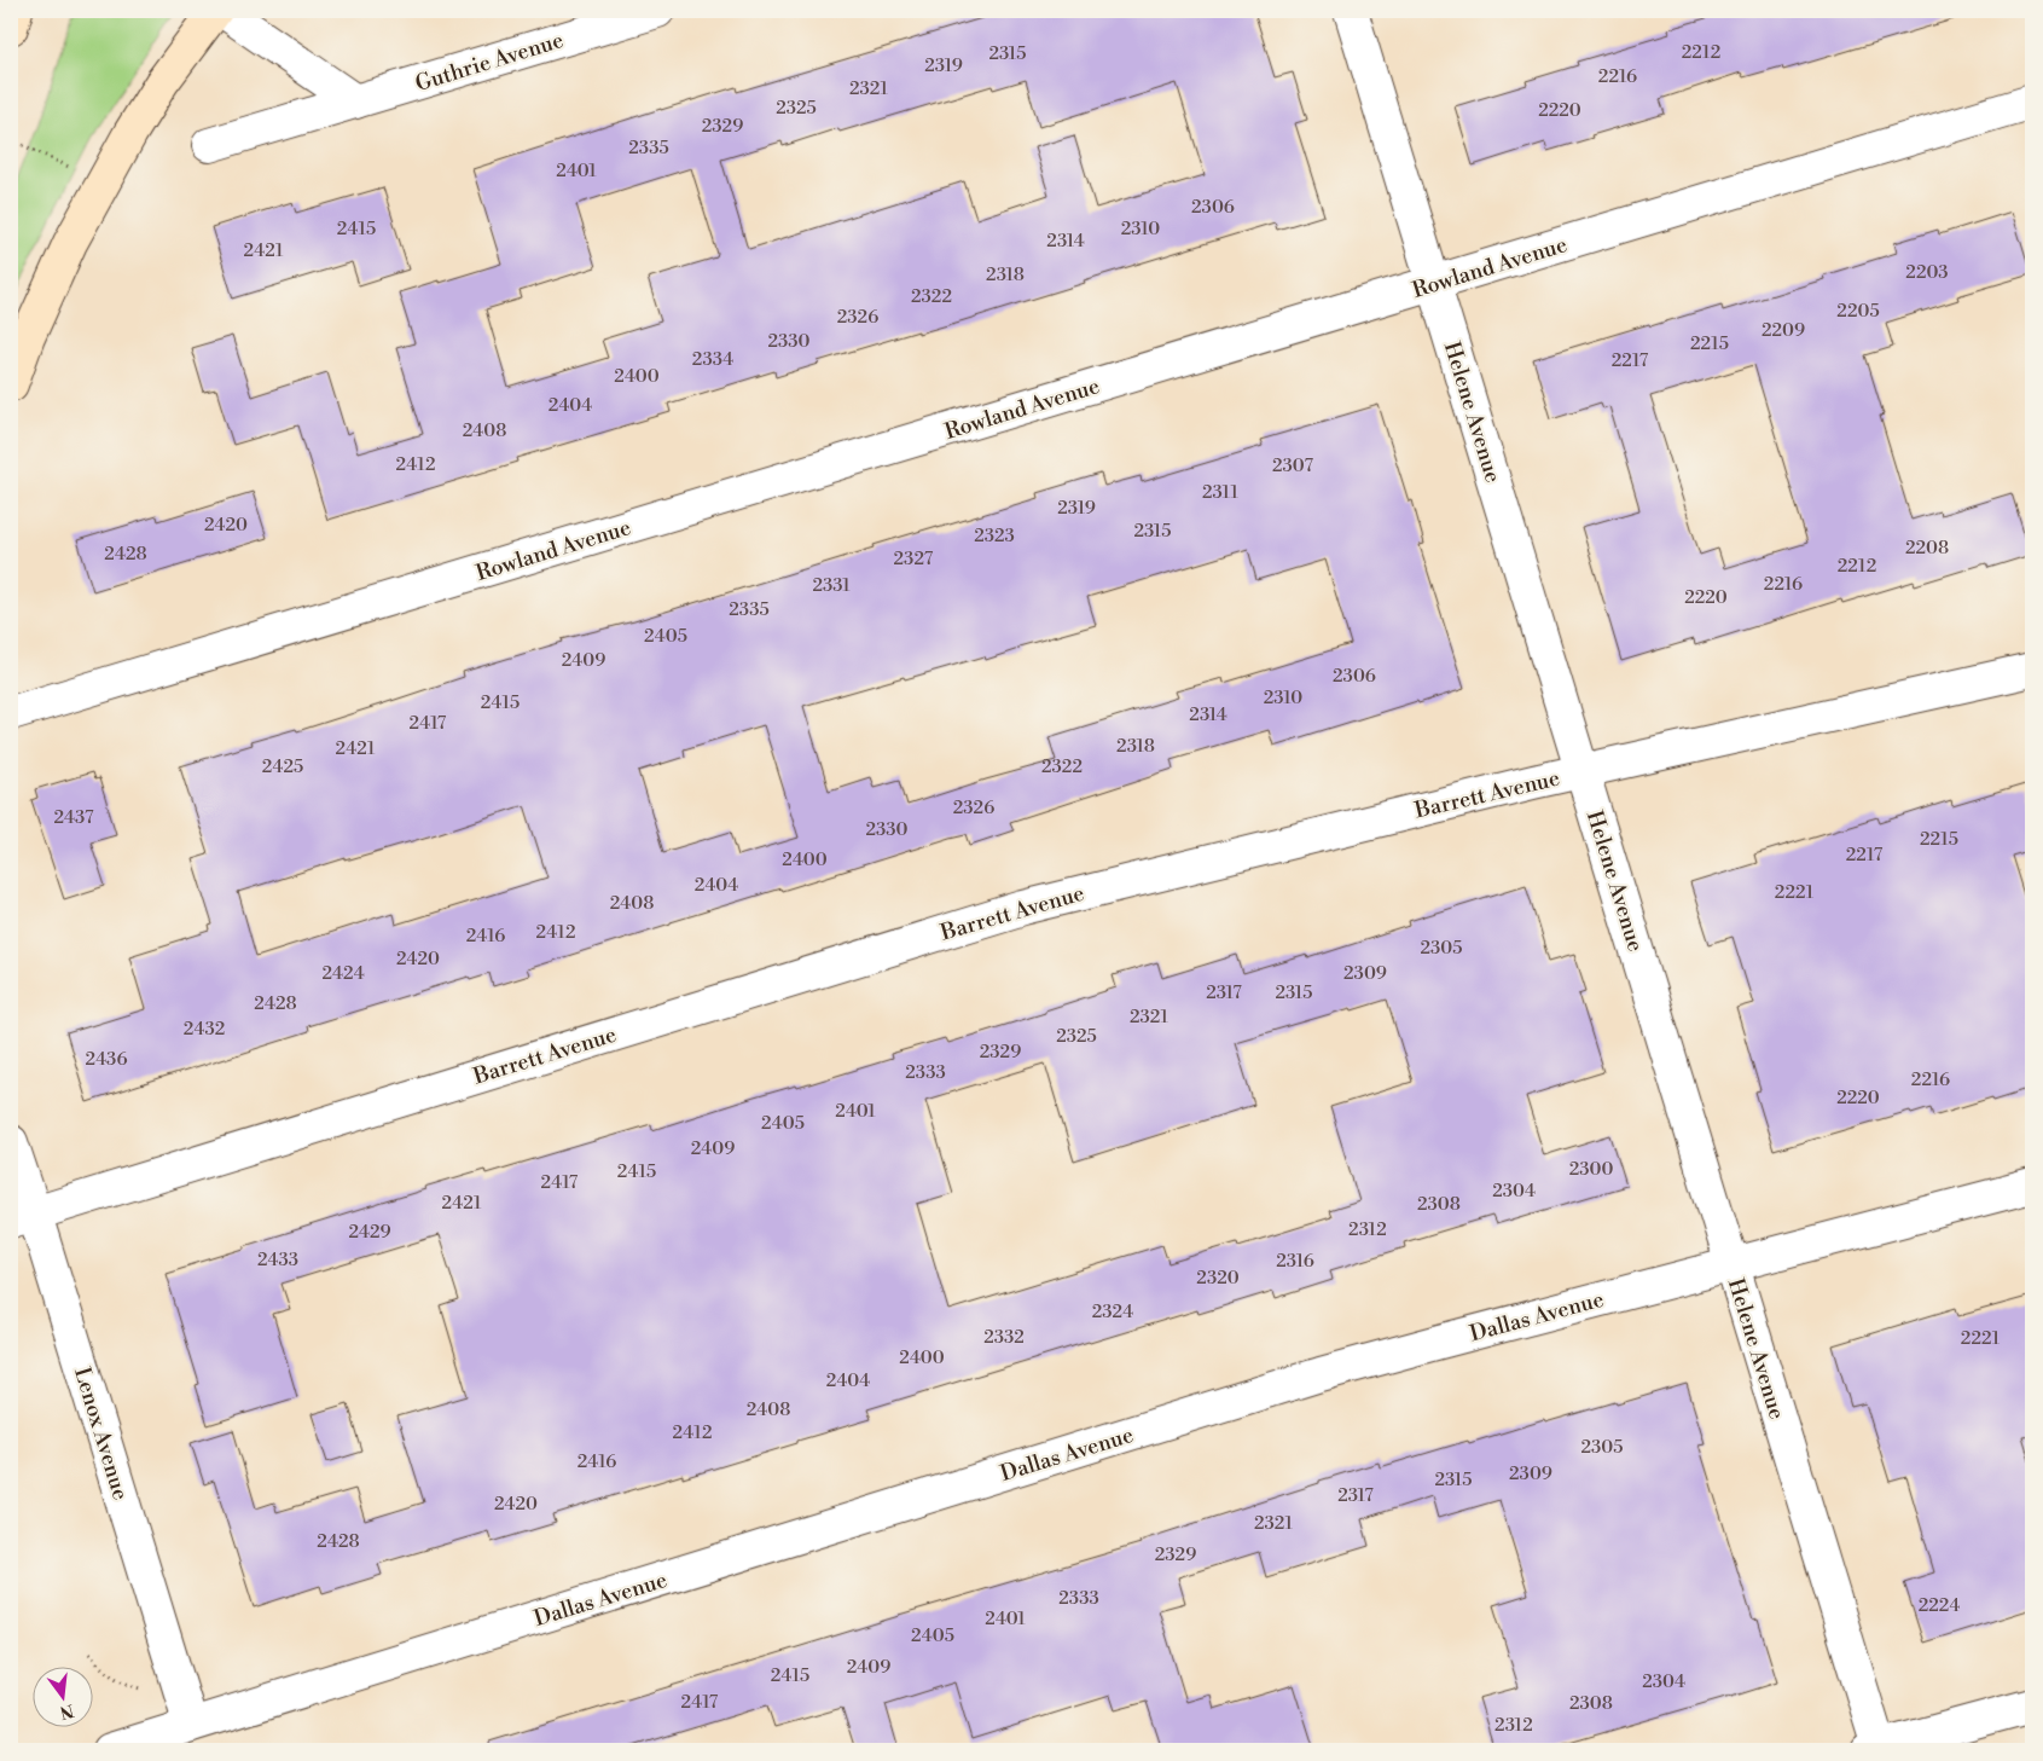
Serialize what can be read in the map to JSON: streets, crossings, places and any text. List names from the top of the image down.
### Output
{
  "streets": {
    "street": [
      "Guthrie Avenue",
      "Rowland Avenue",
      "Helene Avenue",
      "Barrett Avenue",
      "Dallas Avenue",
      "Lenox Avenue"
    ]
  },
  "crossings": [
    ["Rowland Avenue", "Helene Avenue"],
    ["Helene Avenue", "Barrett Avenue"],
    ["Helene Avenue", "Dallas Avenue"],
    ["Barrett Avenue", "Lenox Avenue"],
    ["Dallas Avenue", "Lenox Avenue"]
  ],
  "house_numbers": [
    "2212",
    "2315",
    "2319",
    "2216",
    "2321",
    "2325",
    "2220",
    "2329",
    "2335",
    "2401",
    "2306",
    "2415",
    "2310",
    "2314",
    "2421",
    "2203",
    "2318",
    "2322",
    "2205",
    "2326",
    "2209",
    "2330",
    "2215",
    "2334",
    "2217",
    "2400",
    "2404",
    "2408",
    "2412",
    "2307",
    "2311",
    "2319",
    "2420",
    "2315",
    "2323",
    "2208",
    "2428",
    "2327",
    "2212",
    "2216",
    "2331",
    "2220",
    "2335",
    "2405",
    "2409",
    "2306",
    "2310",
    "2415",
    "2314",
    "2417",
    "2318",
    "2421",
    "2425",
    "2322",
    "2326",
    "2437",
    "2330",
    "2215",
    "2217",
    "2400",
    "2404",
    "2221",
    "2408",
    "2412",
    "2416",
    "2305",
    "2420",
    "2424",
    "2309",
    "2317",
    "2315",
    "2428",
    "2321",
    "2432",
    "2325",
    "2329",
    "2436",
    "2333",
    "2216",
    "2220",
    "2401",
    "2405",
    "2409",
    "2300",
    "2415",
    "2417",
    "2304",
    "2421",
    "2308",
    "2312",
    "2429",
    "2433",
    "2316",
    "2320",
    "2324",
    "2332",
    "2221",
    "2400",
    "2404",
    "2408",
    "2412",
    "2305",
    "2416",
    "2309",
    "2315",
    "2317",
    "2420",
    "2321",
    "2428",
    "2329",
    "2333",
    "2224",
    "2401",
    "2405",
    "2409",
    "2415",
    "2304",
    "2417",
    "2308",
    "2312"
  ],
  "north": "bottom"
}
